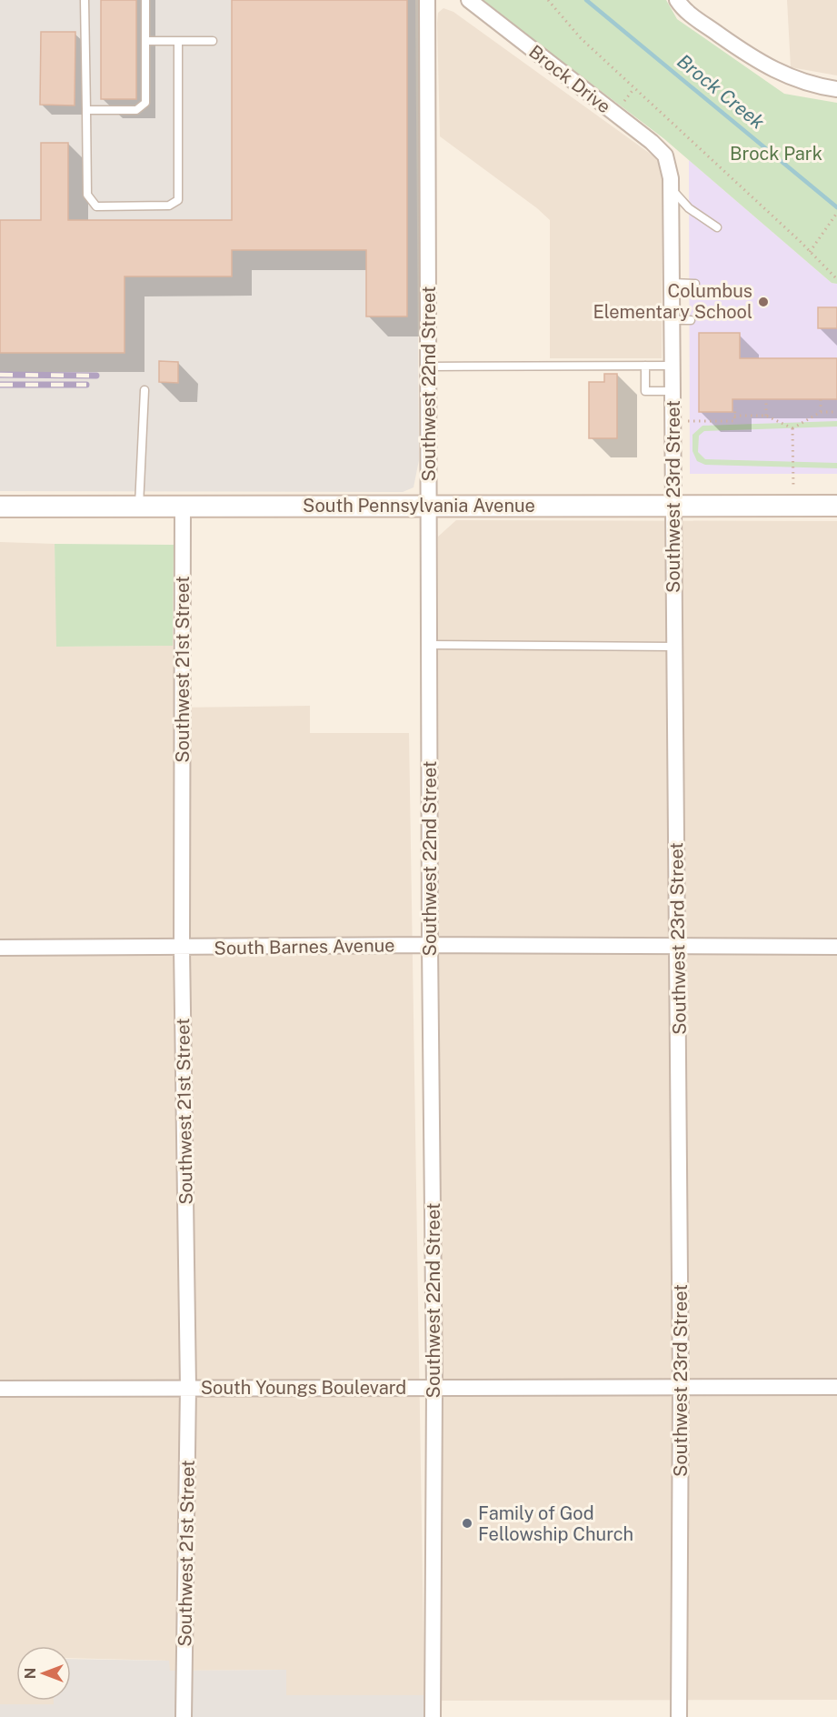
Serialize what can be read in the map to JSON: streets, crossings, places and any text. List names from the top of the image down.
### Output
{
  "streets": {
    "main road": ["South Pennsylvania Avenue"],
    "street": [
      "Brock Drive",
      "Southwest 22nd Street",
      "Southwest 23rd Street",
      "Southwest 21st Street",
      "South Barnes Avenue",
      "South Youngs Boulevard"
    ]
  },
  "crossings": [
    ["Brock Drive", "Southwest 23rd Street"],
    ["Southwest 22nd Street", "South Pennsylvania Avenue"],
    ["Southwest 22nd Street", "South Barnes Avenue"],
    ["Southwest 22nd Street", "South Youngs Boulevard"],
    ["Southwest 23rd Street", "South Pennsylvania Avenue"],
    ["Southwest 23rd Street", "South Barnes Avenue"],
    ["Southwest 23rd Street", "South Youngs Boulevard"],
    ["South Pennsylvania Avenue", "Southwest 21st Street"],
    ["Southwest 21st Street", "South Barnes Avenue"],
    ["Southwest 21st Street", "South Youngs Boulevard"]
  ],
  "water": ["Brock Creek"],
  "parks": ["Brock Park"],
  "places": ["Columbus Elementary School", "Family of God Fellowship Church"],
  "north": "left"
}
